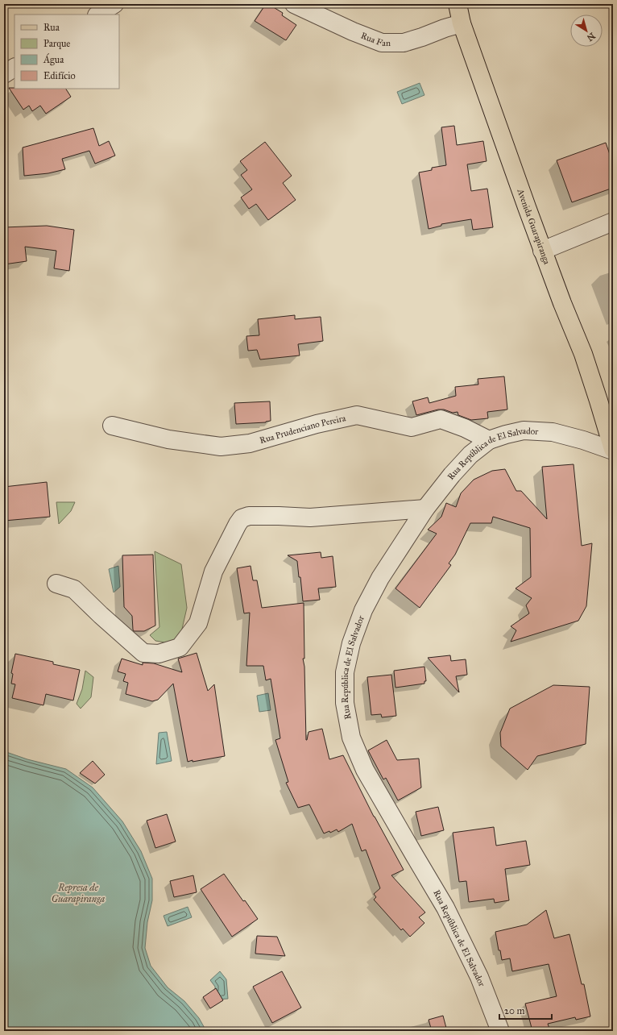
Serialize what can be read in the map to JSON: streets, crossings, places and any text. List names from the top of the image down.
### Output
{
  "streets": {
    "main road": ["Avenida Guarapiranga"],
    "street": ["Rua Fan", "Rua Prudenciano Pereira", "Rua República de El Salvador"]
  },
  "crossings": [
    ["Rua Fan", "Avenida Guarapiranga"],
    ["Avenida Guarapiranga", "Rua República de El Salvador"],
    ["Rua Prudenciano Pereira", "Rua República de El Salvador"]
  ],
  "water": ["Represa de Guarapiranga"],
  "legend": [
    "Rua",
    "Parque",
    "Água",
    "Edifício"
  ],
  "scale_bar": "20 m",
  "north": "bottom right"
}
